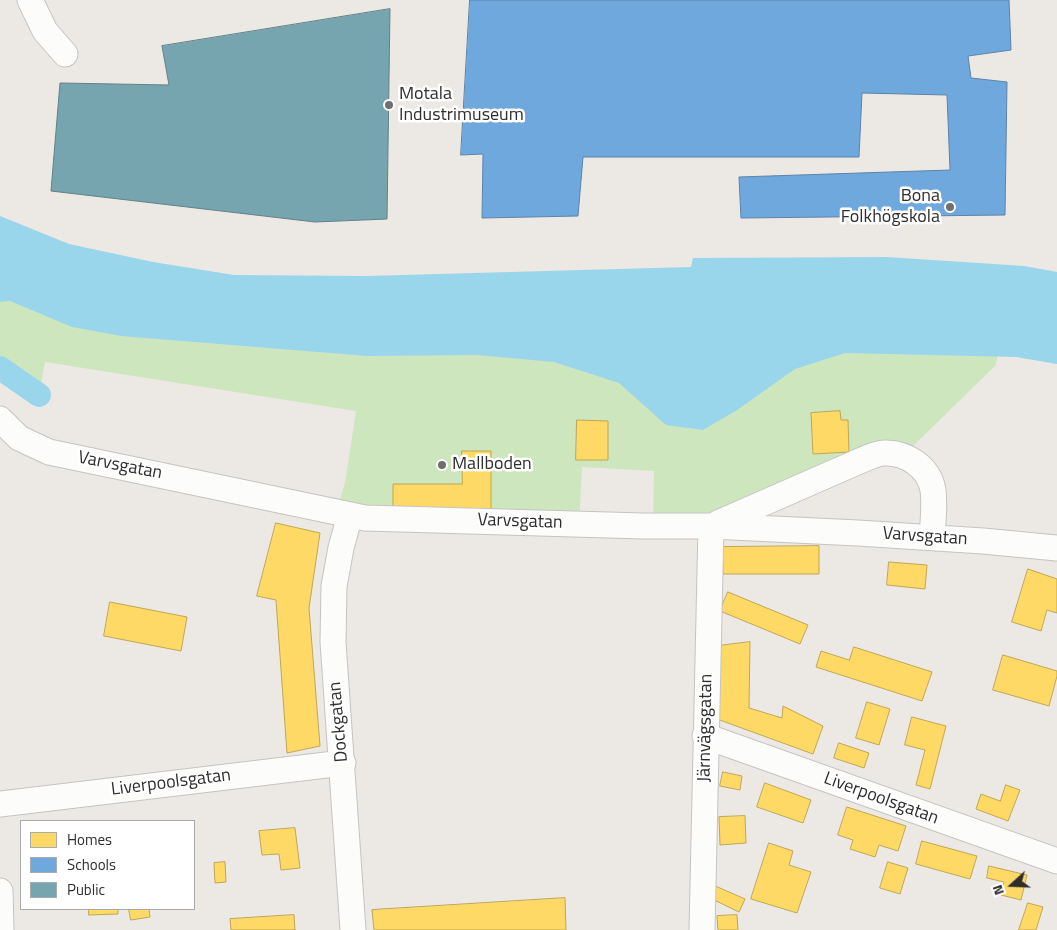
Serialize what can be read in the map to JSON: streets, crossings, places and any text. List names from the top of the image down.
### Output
{
  "streets": {
    "street": [
      "Varvsgatan",
      "Dockgatan",
      "Järnvägsgatan",
      "Liverpoolsgatan"
    ]
  },
  "crossings": [
    ["Varvsgatan", "Dockgatan"],
    ["Varvsgatan", "Järnvägsgatan"],
    ["Dockgatan", "Liverpoolsgatan"],
    ["Järnvägsgatan", "Liverpoolsgatan"]
  ],
  "places": ["Motala Industrimuseum", "Bona Folkhögskola", "Mallboden"],
  "legend": ["Homes", "Schools", "Public"],
  "north": "left"
}
